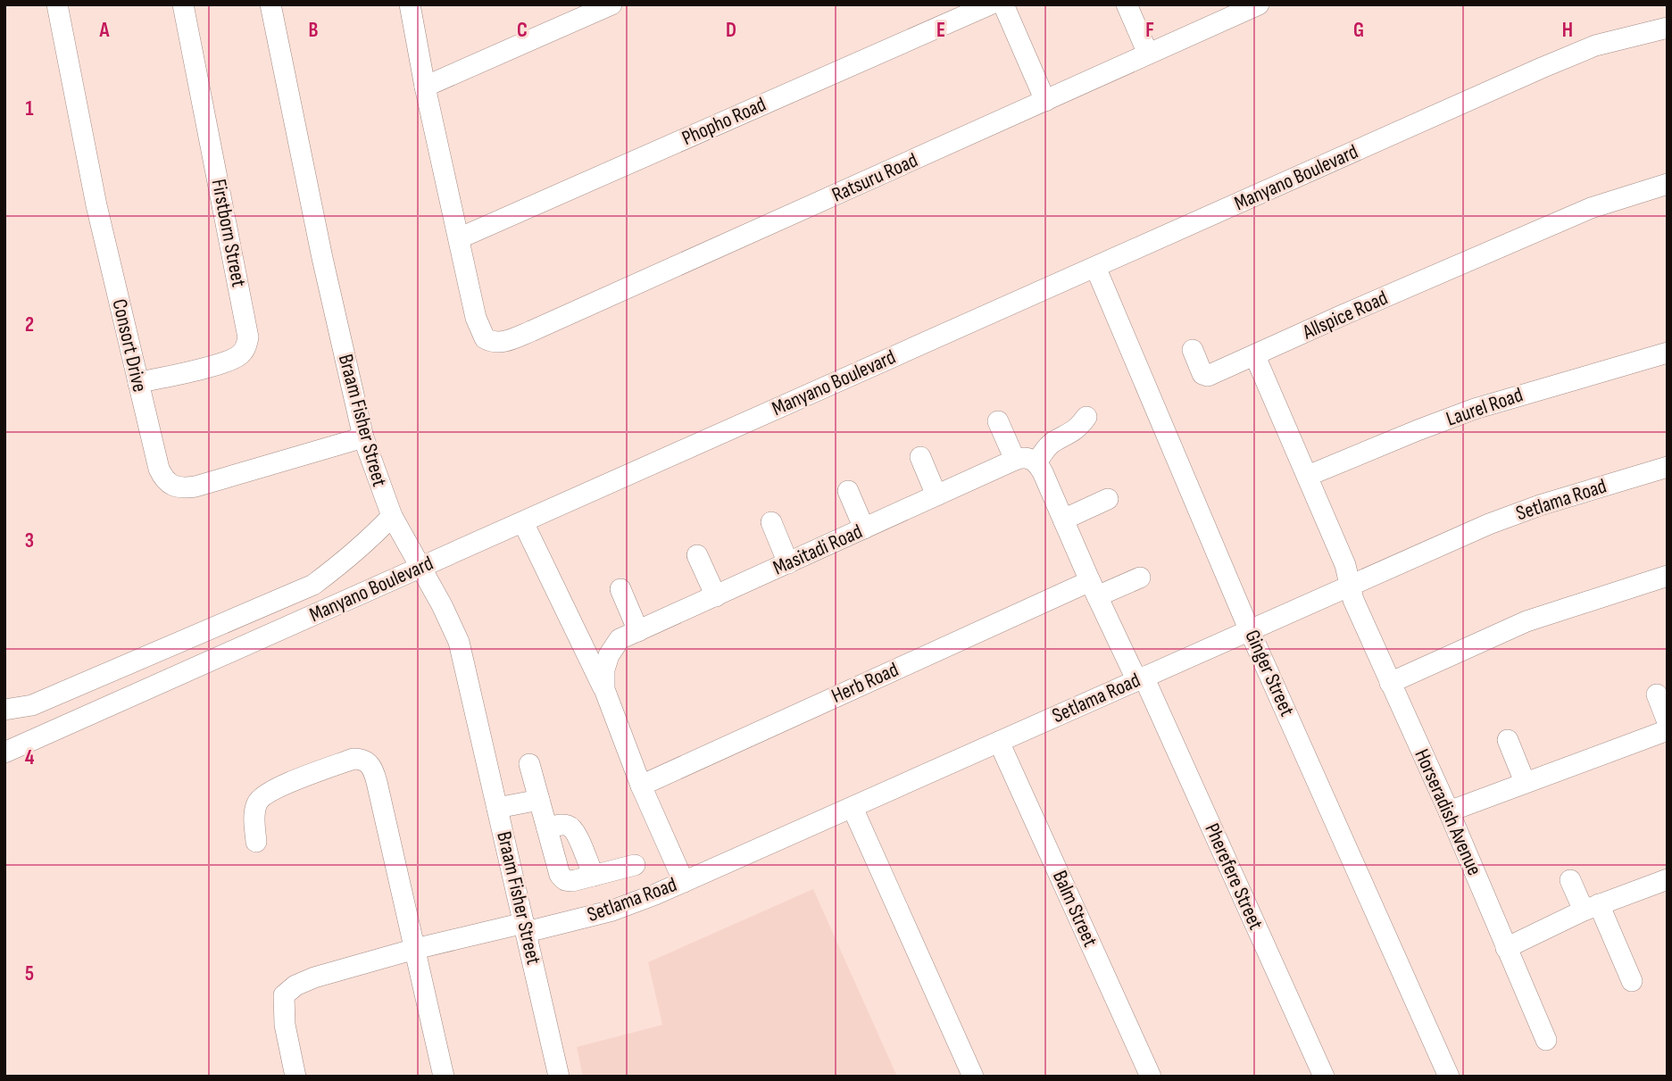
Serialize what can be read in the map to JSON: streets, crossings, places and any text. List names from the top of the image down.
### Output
{
  "streets": {
    "street": [
      "Phopho Road",
      "Ratsuru Road",
      "Manyano Boulevard",
      "Firstborn Street",
      "Allspice Road",
      "Consort Drive",
      "Laurel Road",
      "Braam Fisher Street",
      "Setlama Road",
      "Masitadi Road",
      "Ginger Street",
      "Herb Road",
      "Horseradish Avenue",
      "Pherefere Street",
      "Balm Street"
    ]
  },
  "crossings": [
    ["Phopho Road", "Ratsuru Road"],
    ["Manyano Boulevard", "Braam Fisher Street"],
    ["Manyano Boulevard", "Ginger Street"],
    ["Firstborn Street", "Consort Drive"],
    ["Consort Drive", "Braam Fisher Street"],
    ["Braam Fisher Street", "Setlama Road"],
    ["Setlama Road", "Masitadi Road"],
    ["Setlama Road", "Ginger Street"],
    ["Setlama Road", "Horseradish Avenue"],
    ["Setlama Road", "Pherefere Street"],
    ["Setlama Road", "Balm Street"],
    ["Masitadi Road", "Herb Road"]
  ],
  "grid": {
    "columns": [
      "A",
      "B",
      "C",
      "D",
      "E",
      "F",
      "G",
      "H"
    ],
    "rows": [
      "1",
      "2",
      "3",
      "4",
      "5"
    ]
  }
}
